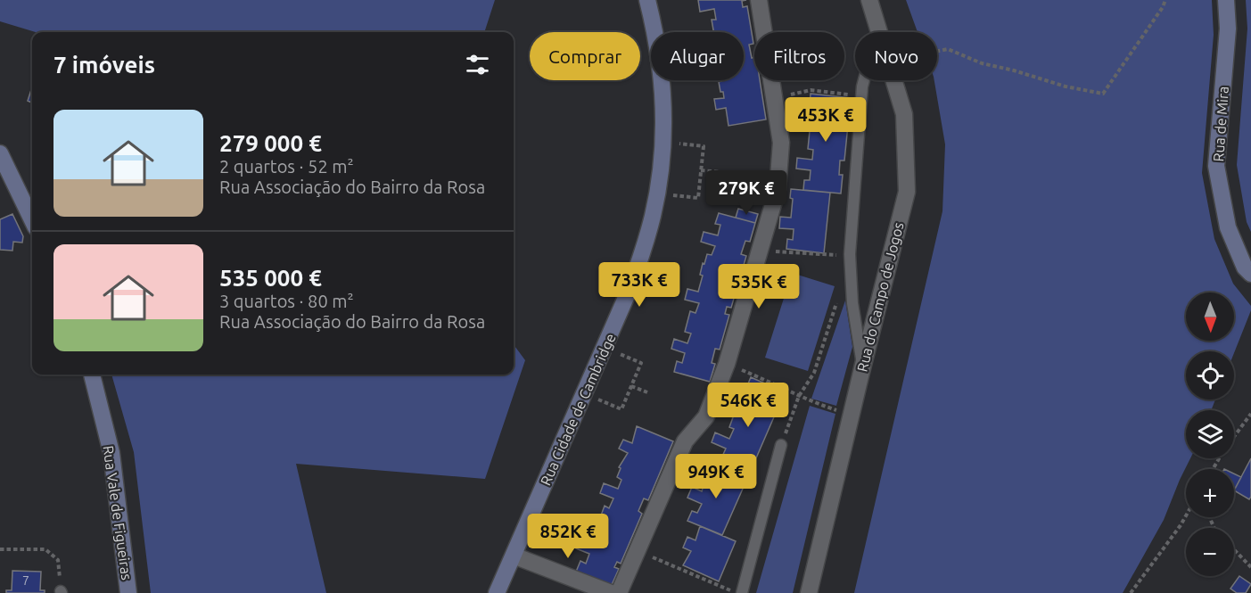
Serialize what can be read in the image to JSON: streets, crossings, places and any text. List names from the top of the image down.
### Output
{
  "streets": {
    "street": [
      "Rua de Mira",
      "Rua do Campo de Jogos",
      "Rua Cidade de Cambridge",
      "Rua Vale de Figueiras"
    ]
  },
  "house_numbers": ["7"],
  "north": "bottom",
  "page": {
    "chip": [
      "Comprar",
      "Alugar",
      "Filtros",
      "Novo"
    ],
    "heading": "7 imóveis",
    "list": [
      {
        "name": "279 000 €",
        "note": "2 quartos · 52 m² · Rua Associação do Bairro da Rosa"
      },
      {
        "name": "535 000 €",
        "note": "3 quartos · 80 m² · Rua Associação do Bairro da Rosa"
      }
    ],
    "price": [
      "453K €",
      "279K €",
      "733K €",
      "535K €",
      "546K €",
      "949K €",
      "852K €"
    ],
    "map_buttons": ["+", "−"]
  }
}
